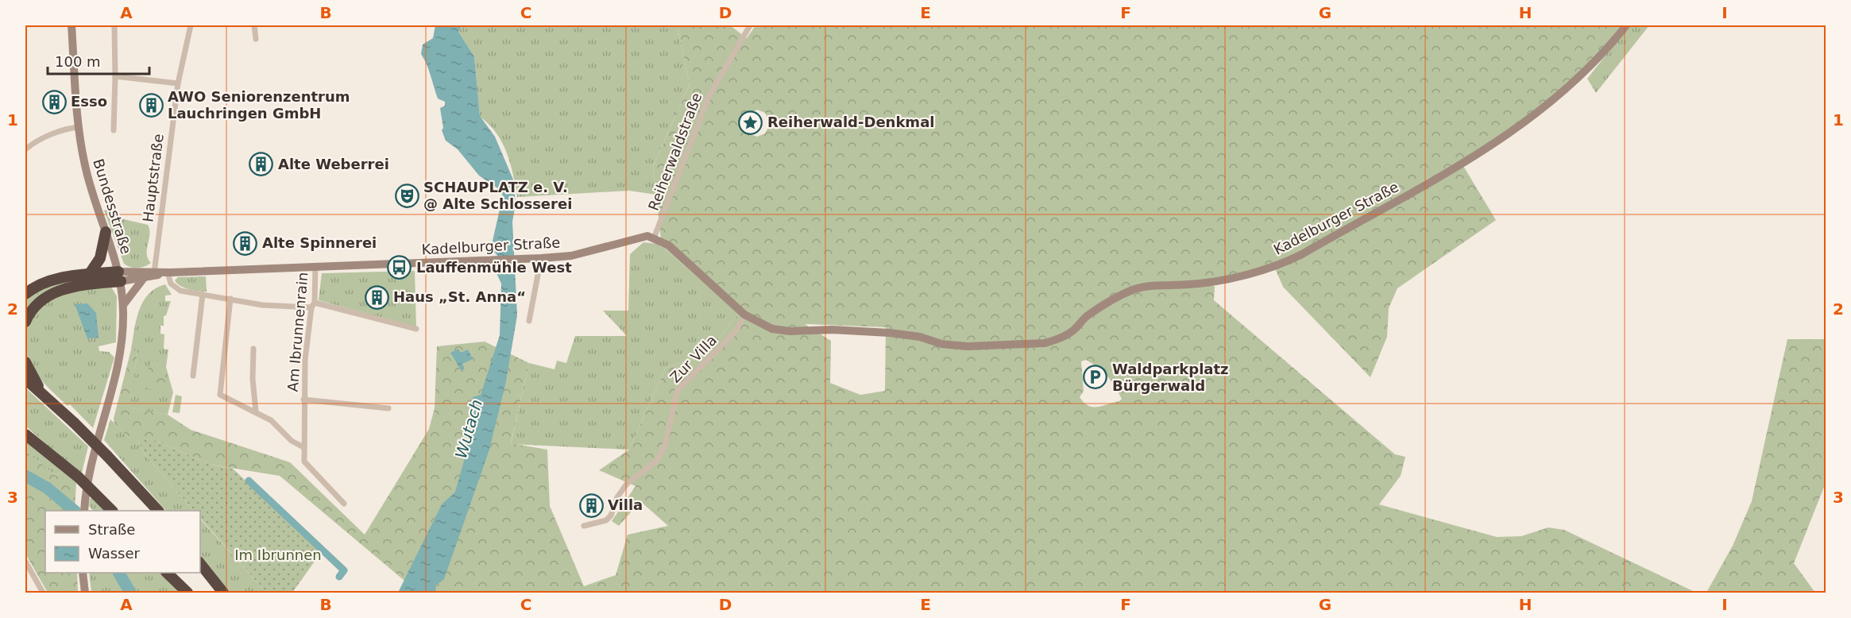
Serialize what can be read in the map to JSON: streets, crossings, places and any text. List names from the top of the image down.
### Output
{
  "streets": {
    "main road": ["Bundesstraße", "Kadelburger Straße"],
    "street": [
      "Reiherwaldstraße",
      "Hauptstraße",
      "Am Ibrunnenrain",
      "Zur Villa"
    ]
  },
  "crossings": [
    ["Reiherwaldstraße", "Kadelburger Straße"],
    ["Hauptstraße", "Kadelburger Straße"],
    ["Bundesstraße", "Kadelburger Straße"],
    ["Kadelburger Straße", "Am Ibrunnenrain"],
    ["Kadelburger Straße", "Zur Villa"]
  ],
  "water": ["Wutach"],
  "parks": ["Im Ibrunnen"],
  "places": {
    "building": [
      "Esso",
      "AWO Seniorenzentrum Lauchringen GmbH",
      "Alte Weberrei",
      "Alte Spinnerei",
      "Haus „St. Anna“",
      "Villa"
    ],
    "place": ["Reiherwald-Denkmal"],
    "theatre": ["SCHAUPLATZ e. V. @ Alte Schlosserei"],
    "bus stop": ["Lauffenmühle West"],
    "parking": ["Waldparkplatz Bürgerwald"]
  },
  "legend": ["Straße", "Wasser"],
  "scale_bar": "100 m",
  "grid": {
    "columns": [
      "A",
      "B",
      "C",
      "D",
      "E",
      "F",
      "G",
      "H",
      "I"
    ],
    "rows": ["1", "2", "3"]
  }
}
